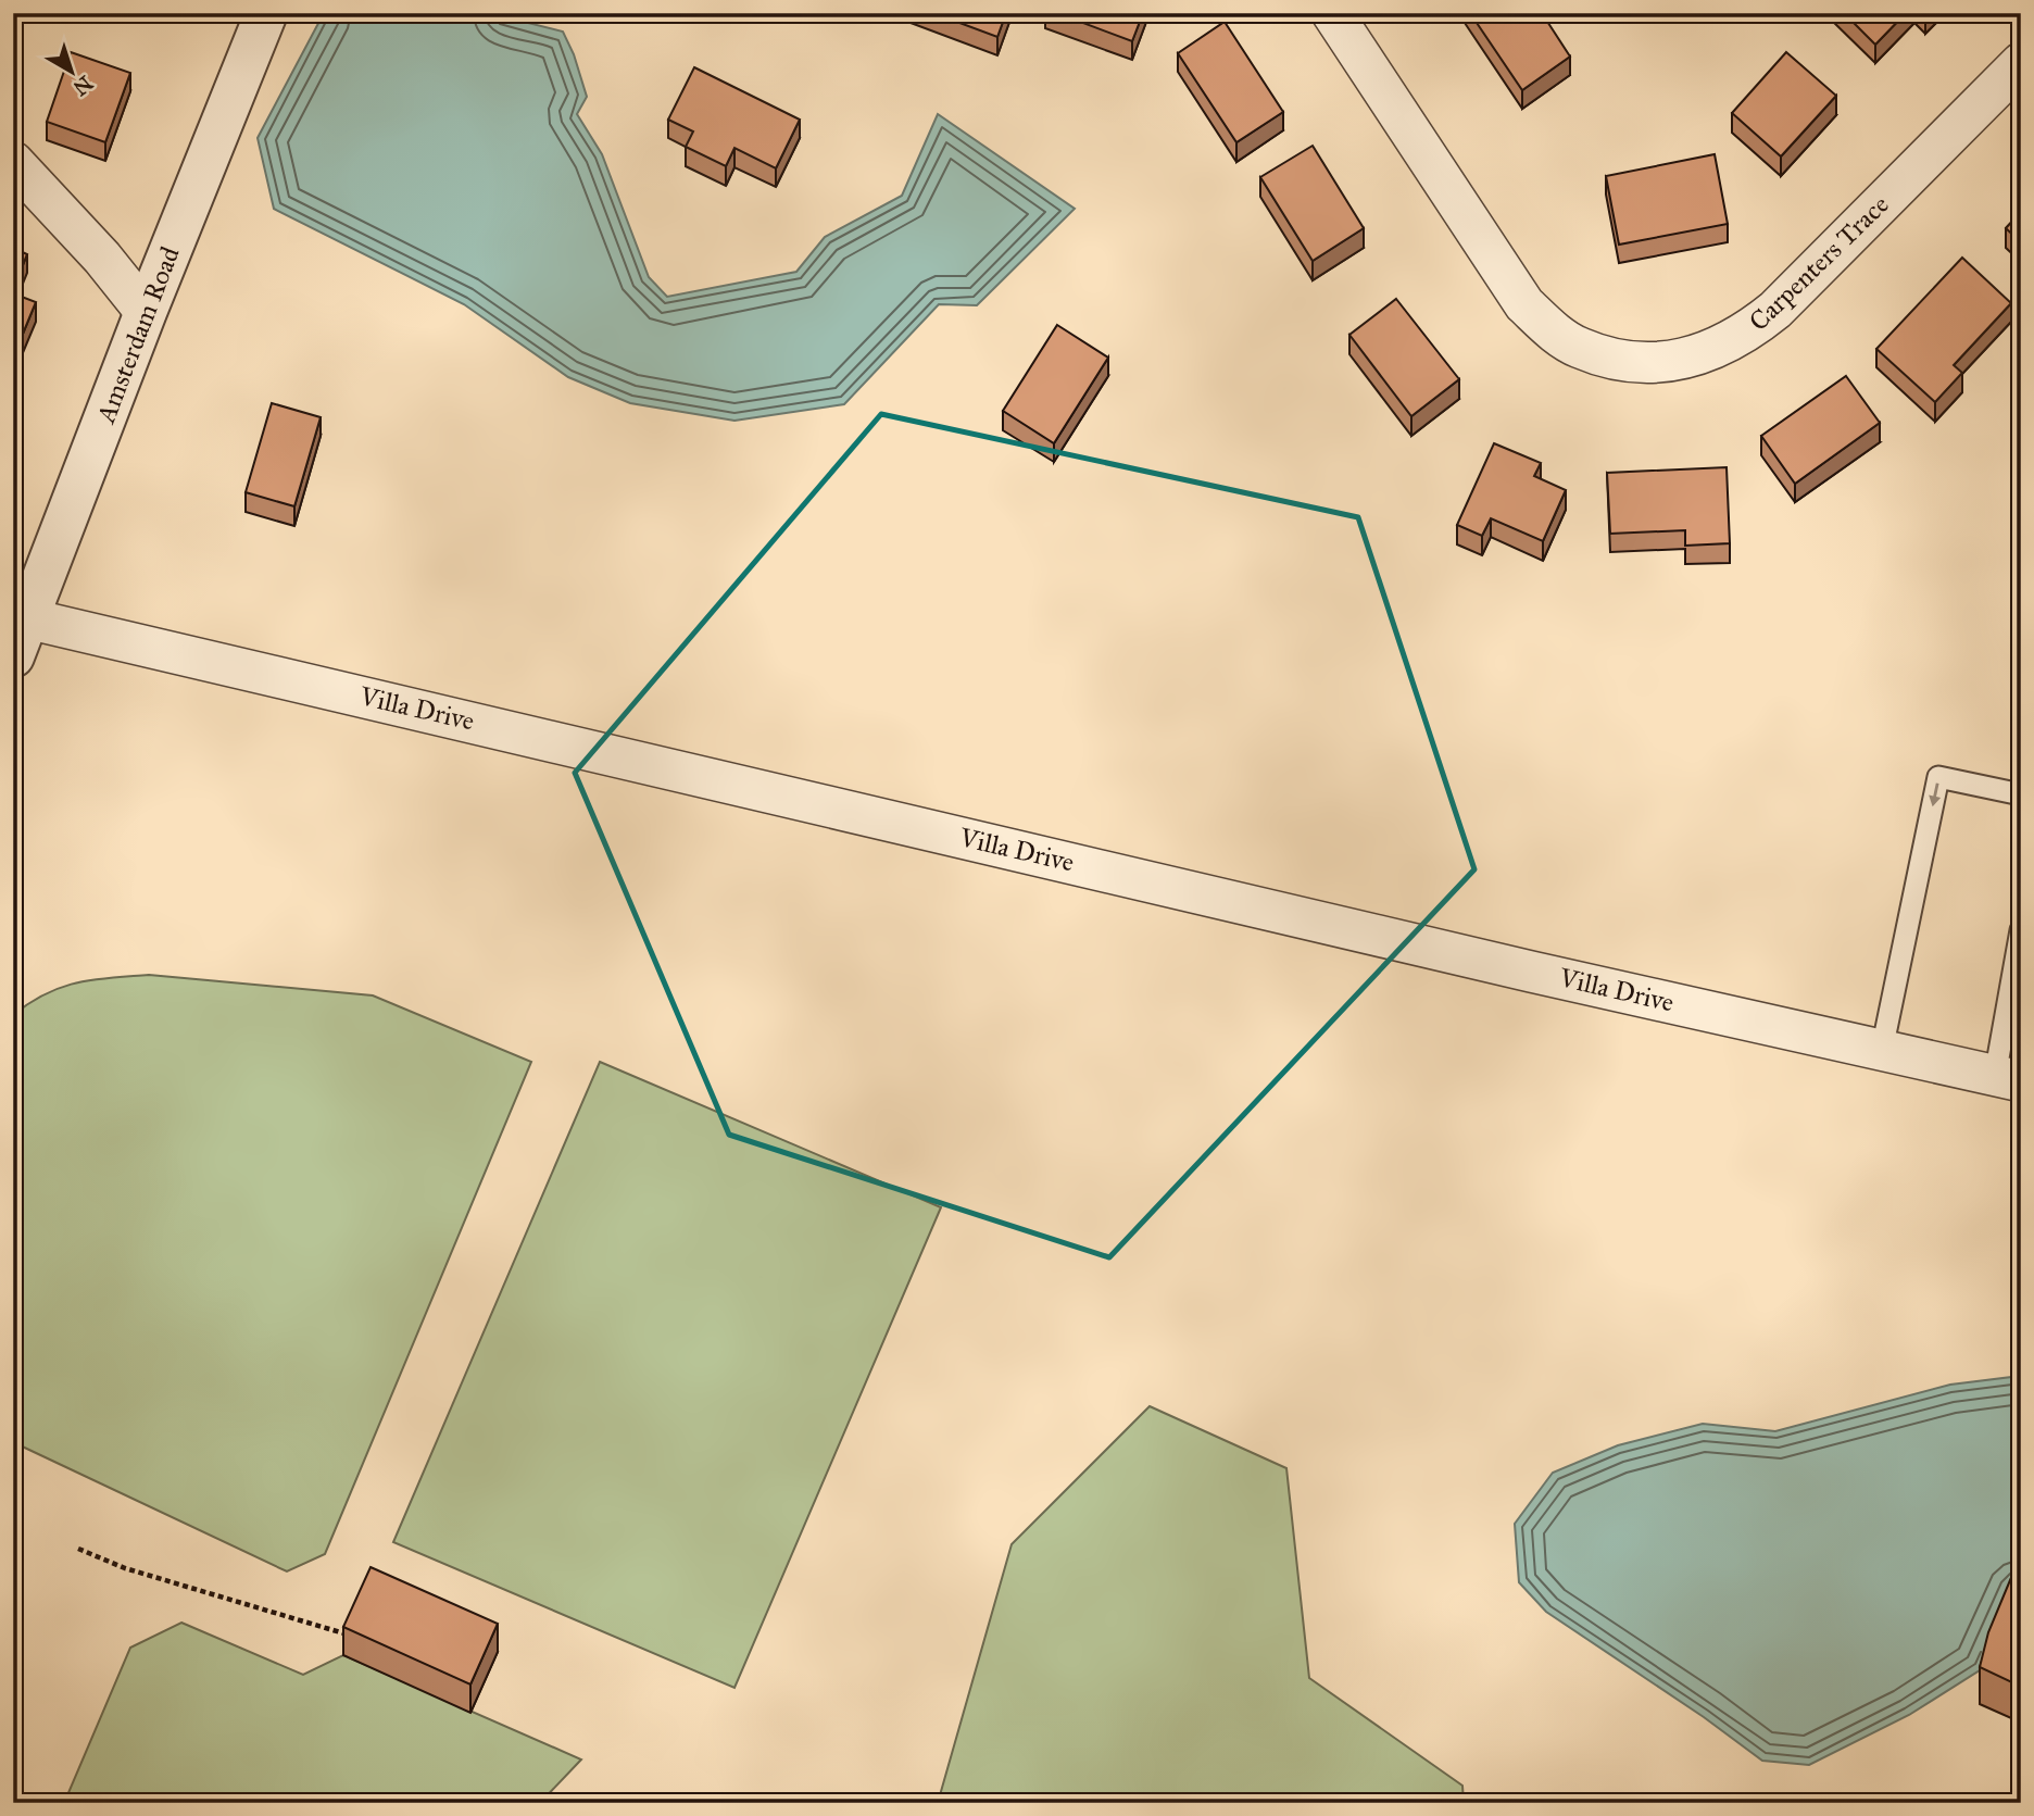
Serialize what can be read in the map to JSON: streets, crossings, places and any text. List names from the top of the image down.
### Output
{
  "streets": {
    "street": ["Carpenters Trace", "Amsterdam Road", "Villa Drive"]
  },
  "crossings": [
    ["Amsterdam Road", "Villa Drive"]
  ],
  "north": "bottom right"
}
